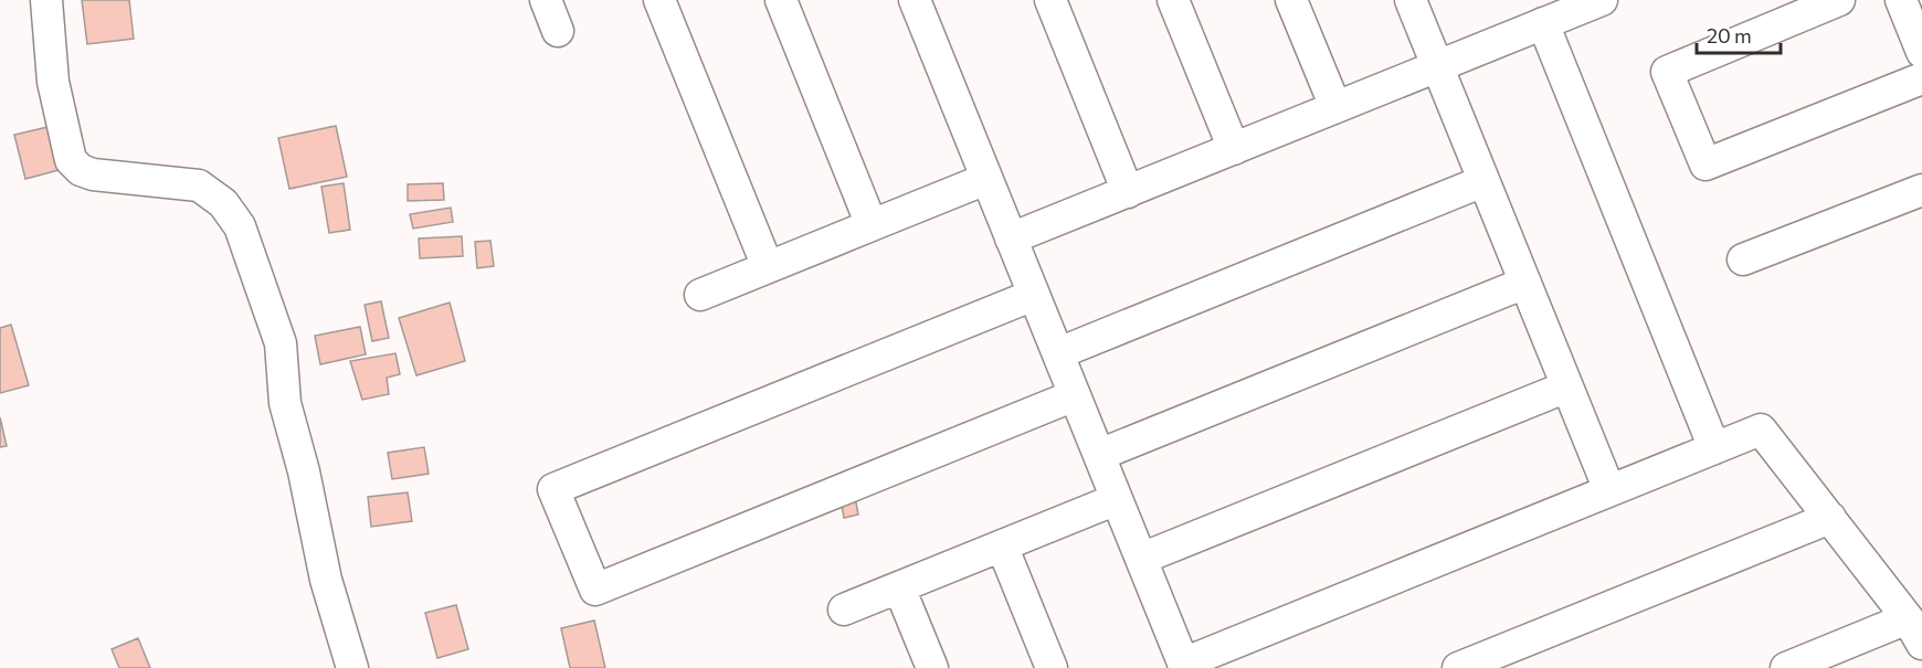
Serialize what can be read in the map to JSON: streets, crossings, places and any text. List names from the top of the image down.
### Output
{
  "scale_bar": "20 m"
}
